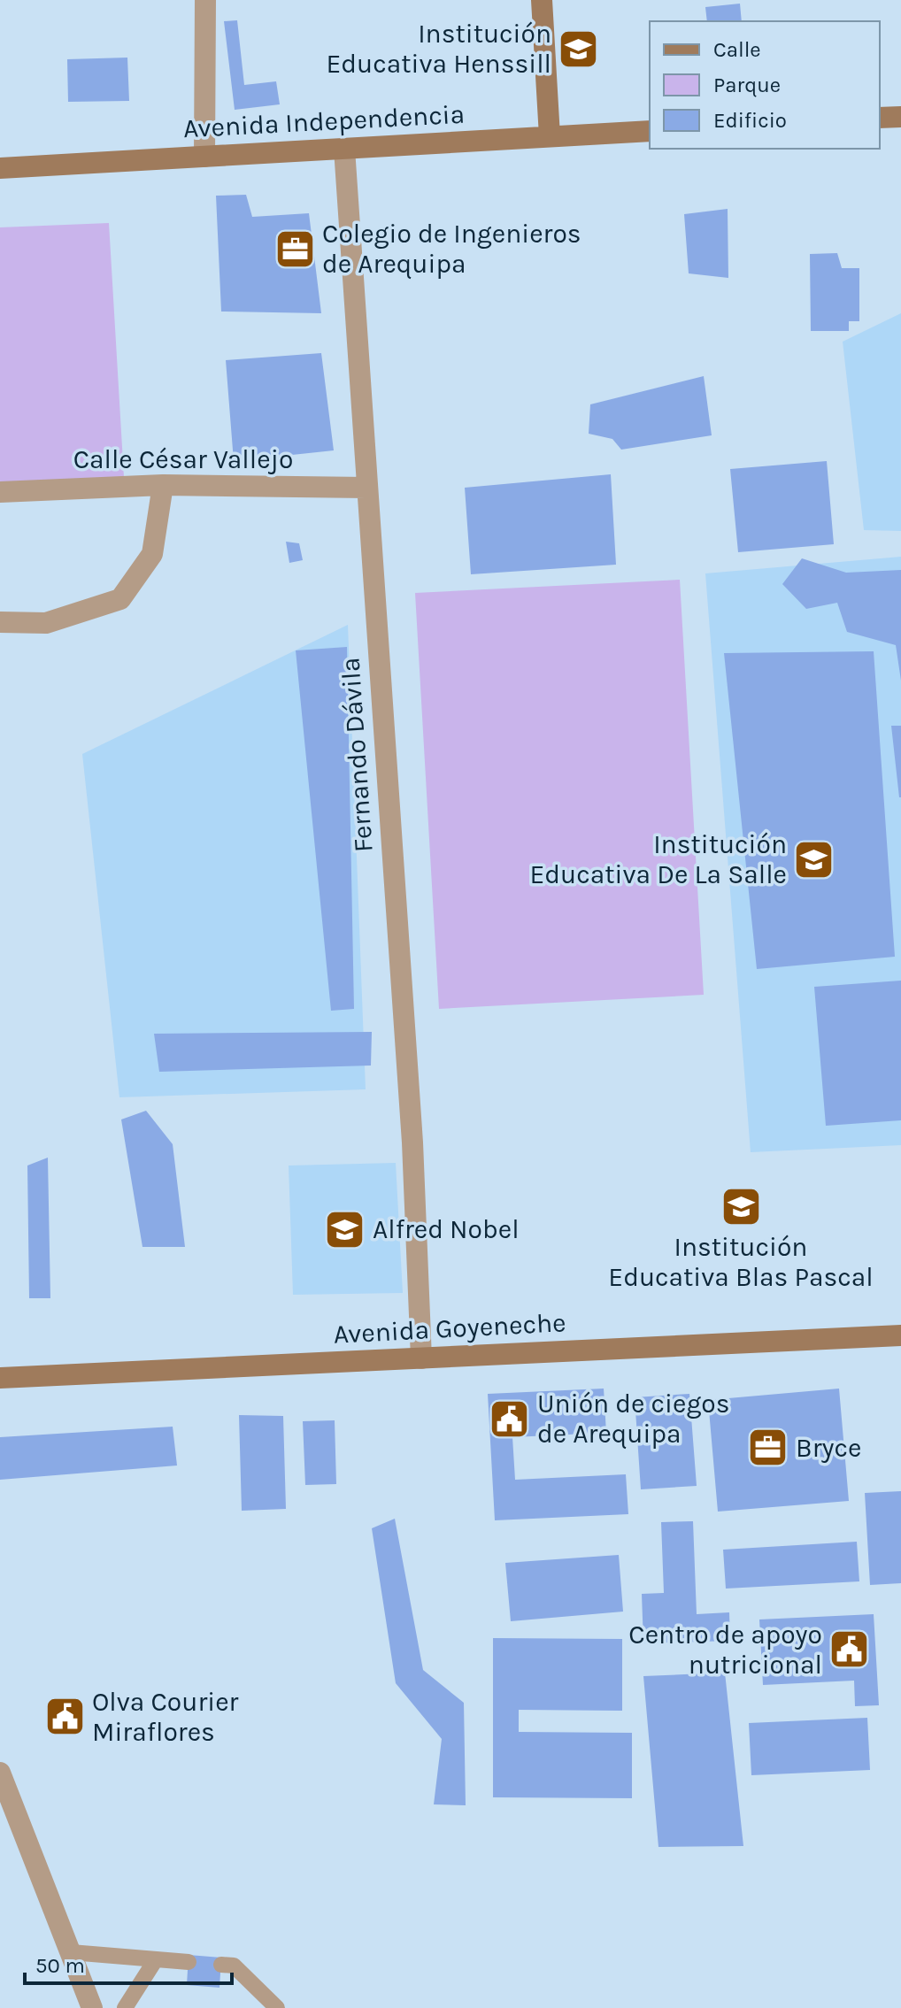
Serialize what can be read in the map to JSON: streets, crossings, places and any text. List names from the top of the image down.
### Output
{
  "streets": {
    "main road": ["Avenida Independencia", "Avenida Goyeneche"],
    "street": ["Calle César Vallejo", "Fernando Dávila"]
  },
  "crossings": [
    ["Avenida Independencia", "Fernando Dávila"],
    ["Calle César Vallejo", "Fernando Dávila"],
    ["Fernando Dávila", "Avenida Goyeneche"]
  ],
  "places": {
    "school or university": [
      "Institución Educativa Henssill",
      "Institución Educativa De La Salle",
      "Institución Educativa Blas Pascal",
      "Alfred Nobel"
    ],
    "office": ["Colegio de Ingenieros de Arequipa", "Bryce"],
    "public building": ["Unión de ciegos de Arequipa", "Centro de apoyo nutricional", "Olva Courier Miraflores"]
  },
  "legend": ["Calle", "Parque", "Edificio"],
  "scale_bar": "50 m"
}
